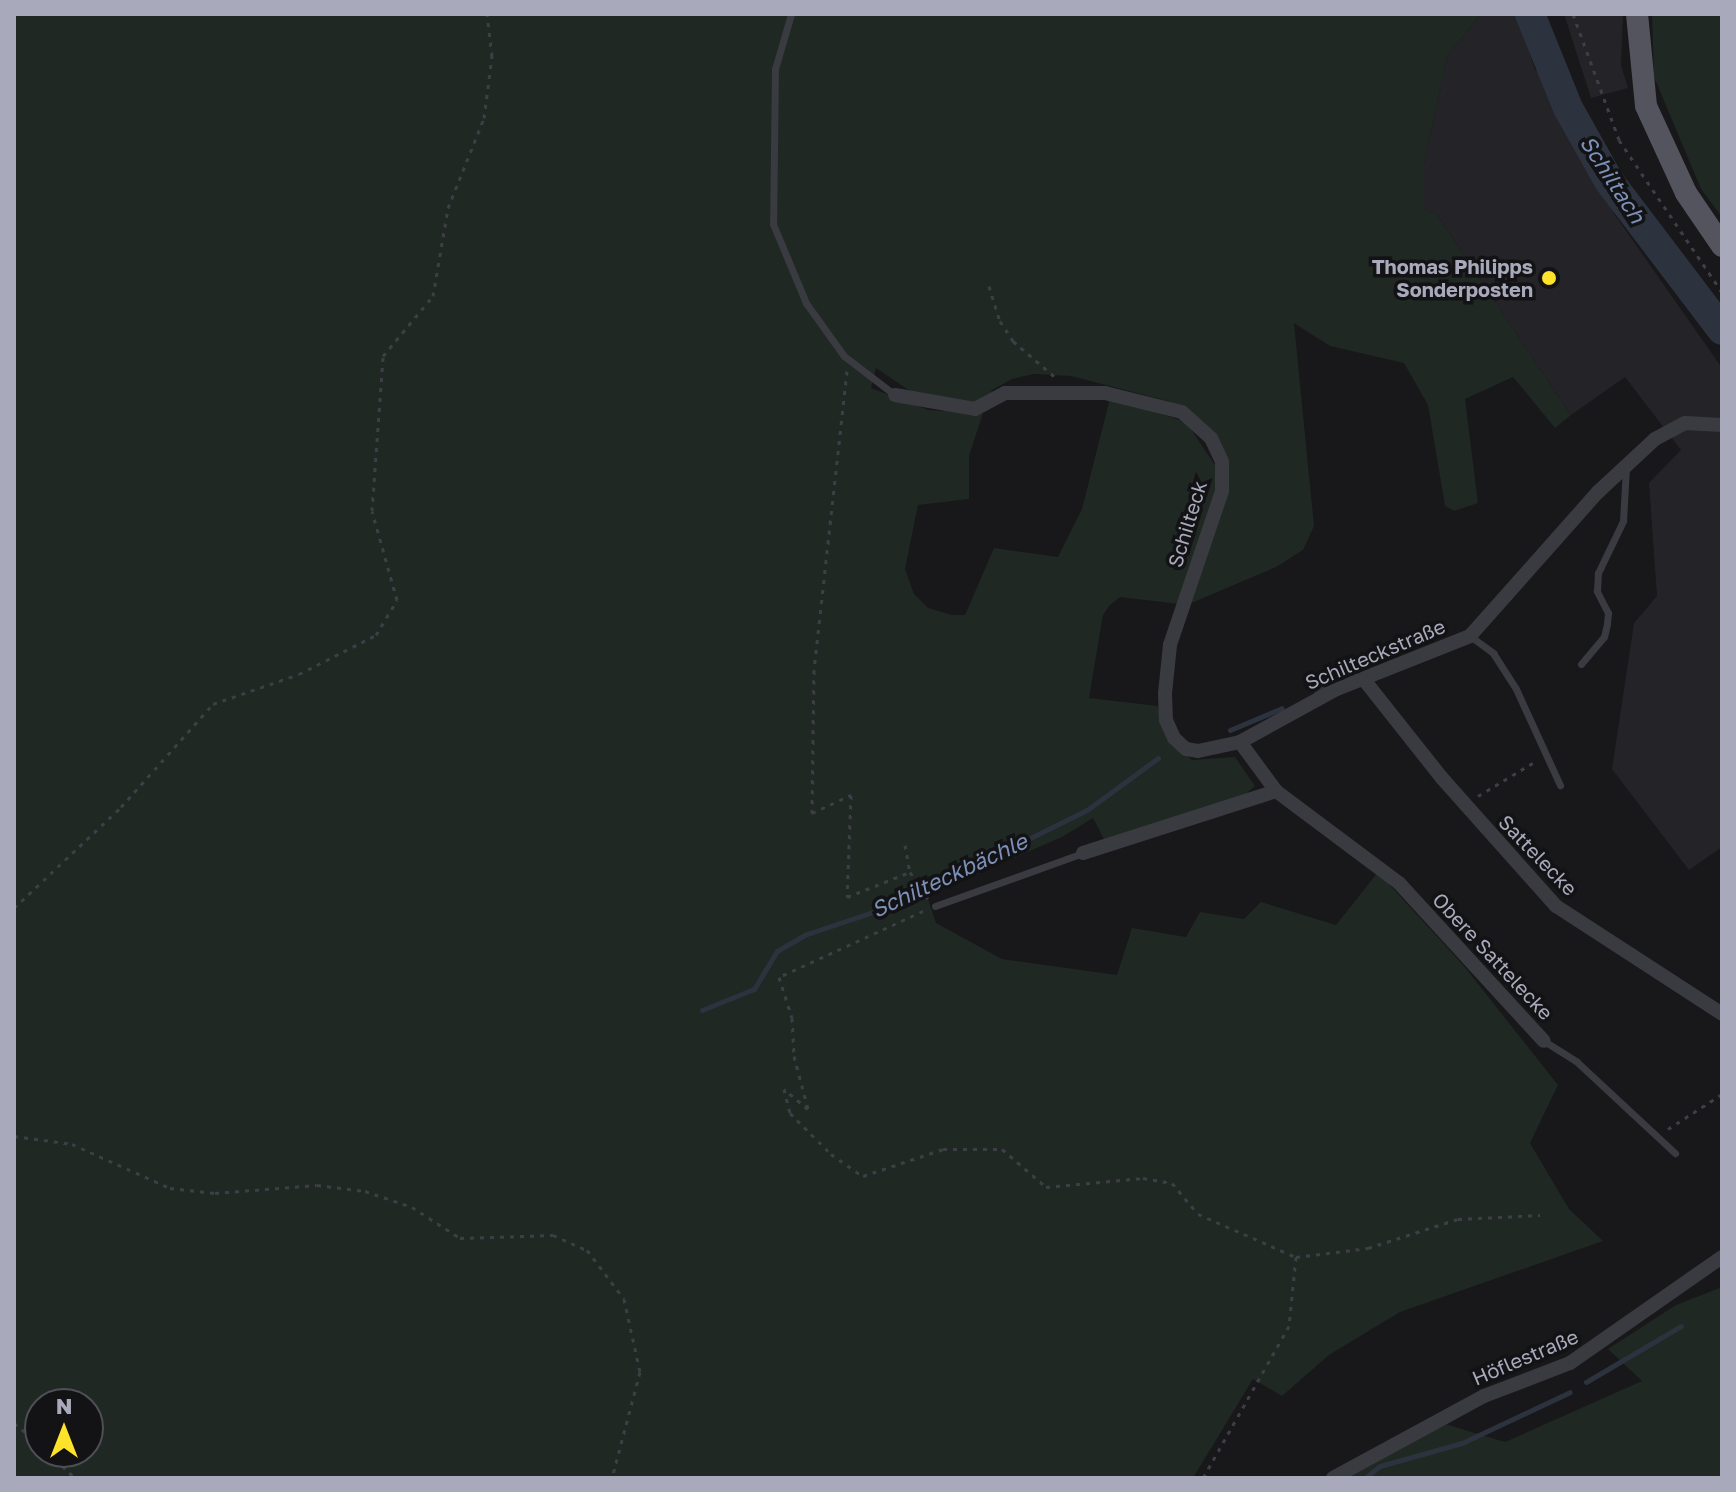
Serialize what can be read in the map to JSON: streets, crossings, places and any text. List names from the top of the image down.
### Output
{
  "streets": {
    "street": [
      "Schilteck",
      "Schilteckstraße",
      "Sattelecke",
      "Obere Sattelecke",
      "Höflestraße"
    ]
  },
  "crossings": [
    ["Schilteck", "Schilteckstraße"],
    ["Schilteckstraße", "Sattelecke"]
  ],
  "water": ["Schiltach", "Schilteckbächle"],
  "places": ["Thomas Philipps Sonderposten"],
  "north": "top"
}
